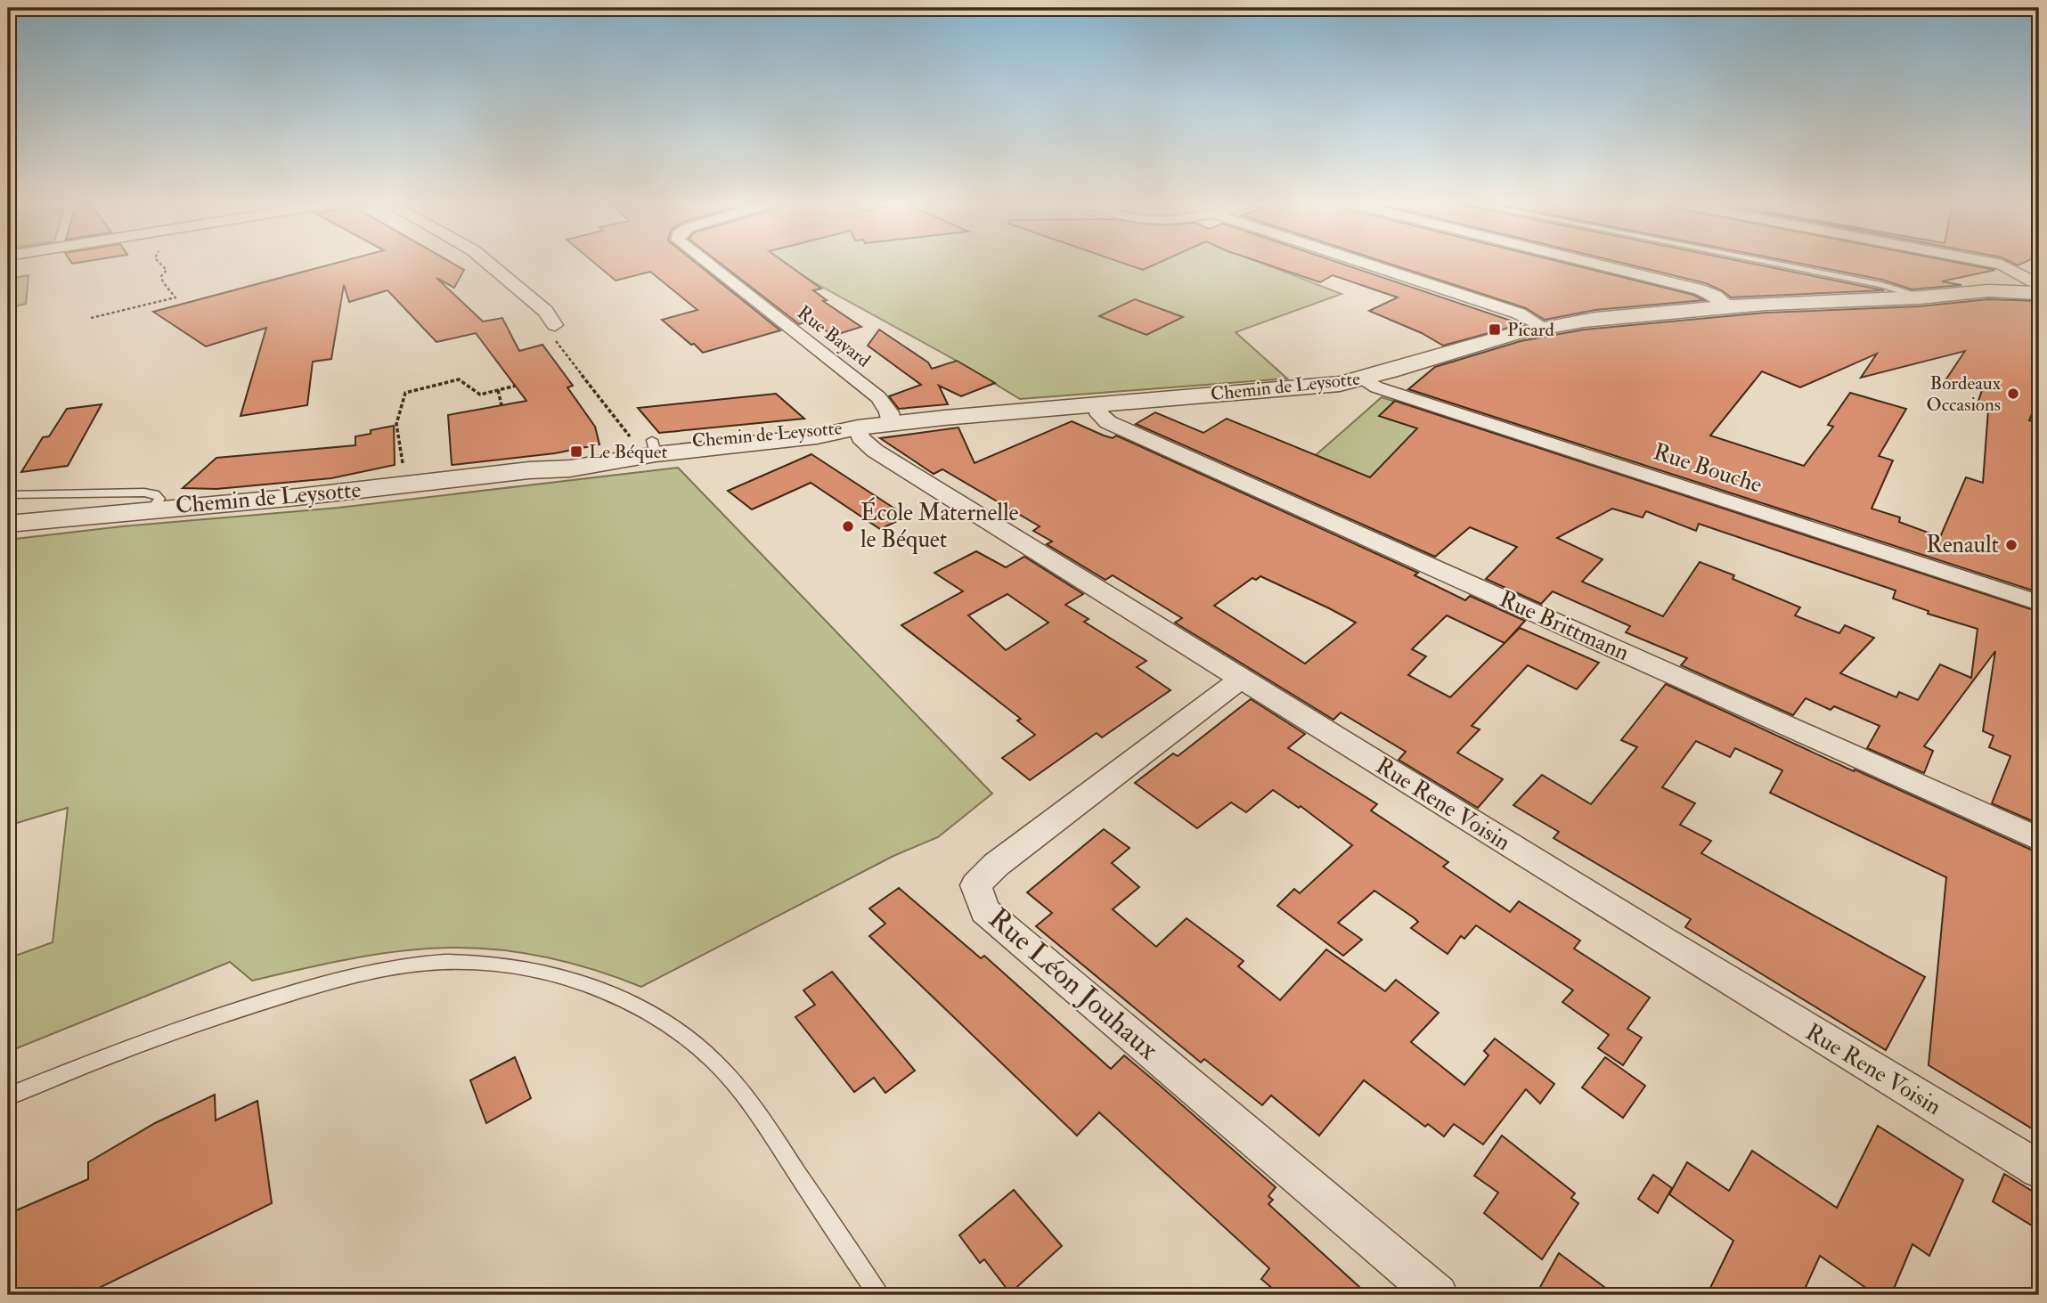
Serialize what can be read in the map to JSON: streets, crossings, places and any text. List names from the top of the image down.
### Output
{
  "streets": {
    "street": [
      "Rue Bayard",
      "Chemin de Leysotte",
      "Rue Bouche",
      "Rue Brittmann",
      "Rue Rene Voisin",
      "Rue Léon Jouhaux"
    ]
  },
  "crossings": [
    ["Rue Bayard", "Chemin de Leysotte"],
    ["Chemin de Leysotte", "Rue Bouche"],
    ["Chemin de Leysotte", "Rue Brittmann"],
    ["Chemin de Leysotte", "Rue Rene Voisin"],
    ["Rue Rene Voisin", "Rue Léon Jouhaux"]
  ],
  "places": {
    "transit": ["Picard", "Le Béquet"],
    "other": ["Bordeaux Occasions", "École Maternelle le Béquet", "Renault"]
  }
}
